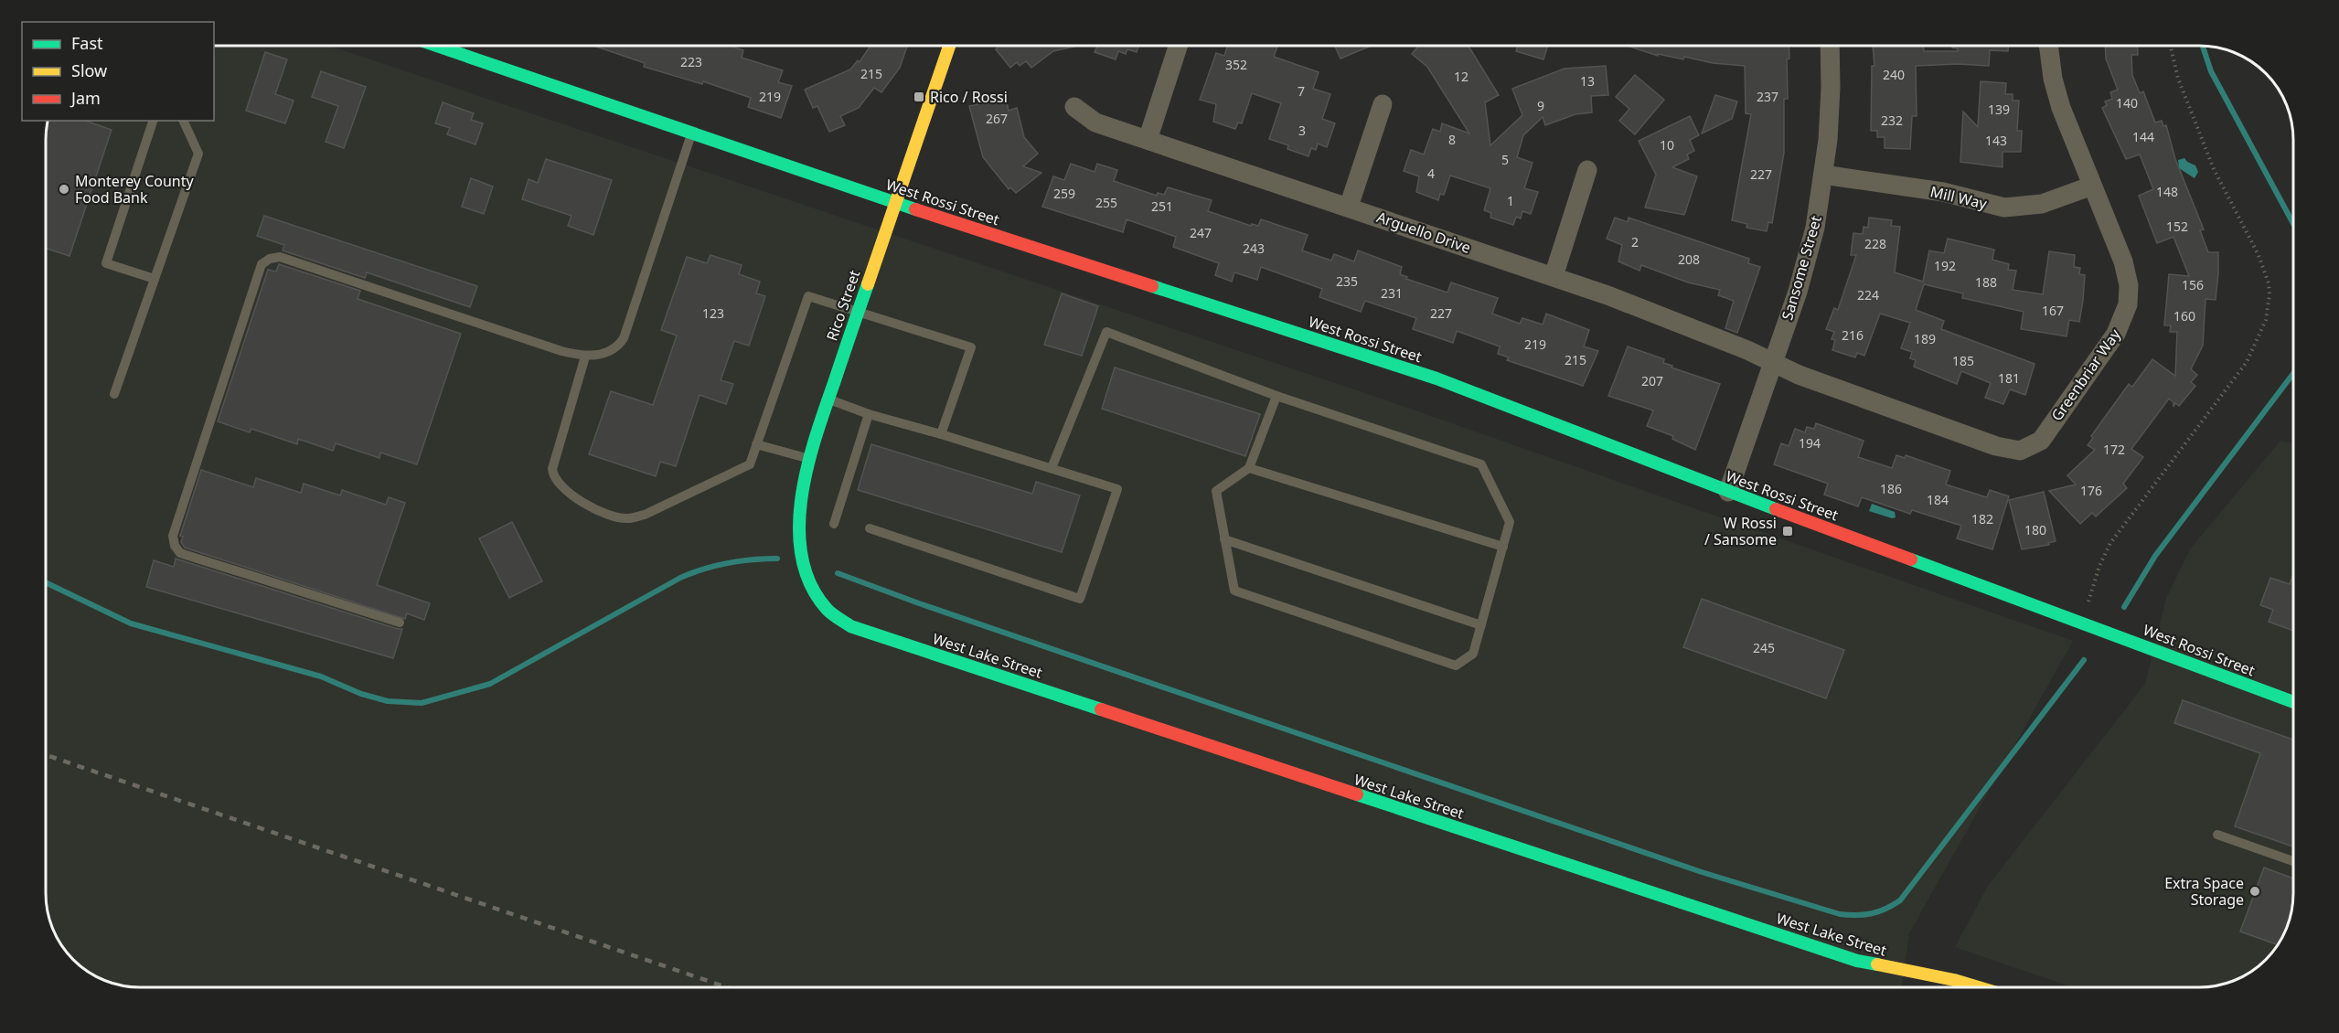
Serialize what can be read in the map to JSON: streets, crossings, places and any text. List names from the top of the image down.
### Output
{
  "streets": {
    "main road": ["West Rossi Street", "Rico Street", "West Lake Street"],
    "street": [
      "Mill Way",
      "Arguello Drive",
      "Sansome Street",
      "Greenbriar Way"
    ]
  },
  "crossings": [
    ["Mill Way", "Sansome Street"],
    ["Mill Way", "Greenbriar Way"],
    ["West Rossi Street", "Sansome Street"],
    ["West Rossi Street", "Rico Street"],
    ["Arguello Drive", "Sansome Street"],
    ["Arguello Drive", "Greenbriar Way"],
    ["Sansome Street", "Greenbriar Way"],
    ["Rico Street", "West Lake Street"]
  ],
  "places": {
    "transit": ["Rico / Rossi", "W Rossi / Sansome"],
    "other": ["Monterey County Food Bank", "Extra Space Storage"]
  },
  "house_numbers": [
    "223",
    "352",
    "215",
    "240",
    "12",
    "13",
    "7",
    "219",
    "237",
    "140",
    "9",
    "139",
    "267",
    "232",
    "3",
    "144",
    "8",
    "143",
    "10",
    "5",
    "4",
    "227",
    "148",
    "259",
    "1",
    "255",
    "251",
    "152",
    "247",
    "2",
    "228",
    "243",
    "208",
    "192",
    "235",
    "188",
    "156",
    "231",
    "224",
    "167",
    "123",
    "227",
    "160",
    "216",
    "189",
    "219",
    "215",
    "185",
    "181",
    "207",
    "194",
    "172",
    "186",
    "176",
    "184",
    "182",
    "180",
    "245"
  ],
  "legend": ["Fast", "Slow", "Jam"]
}
